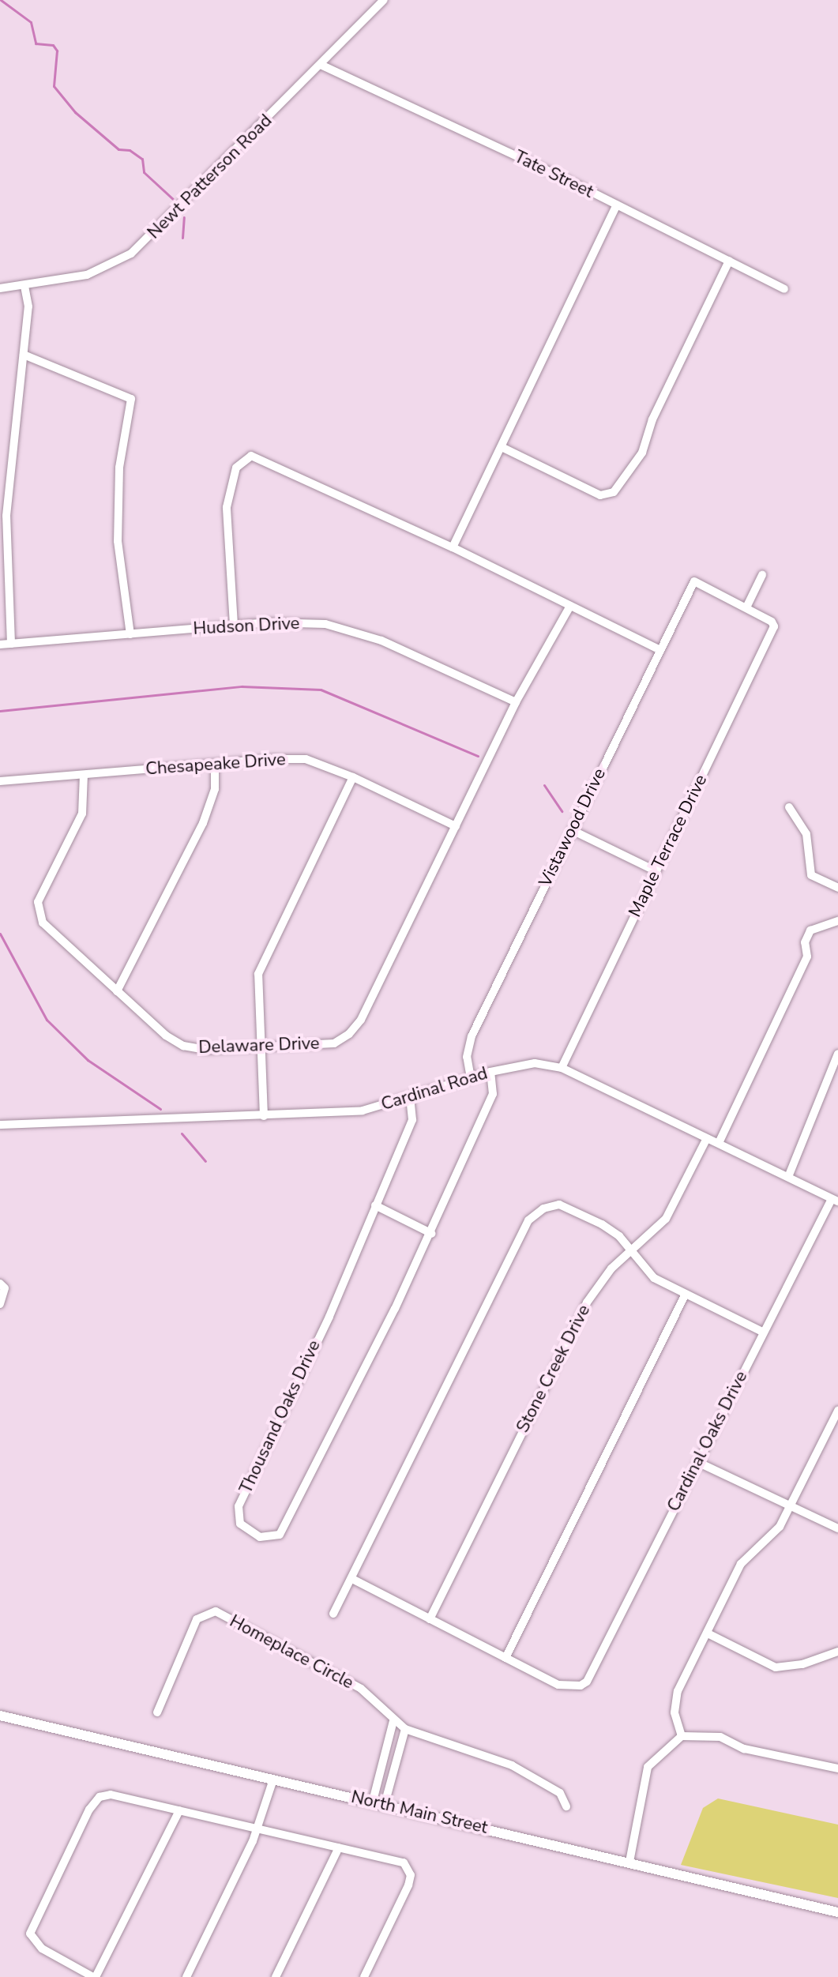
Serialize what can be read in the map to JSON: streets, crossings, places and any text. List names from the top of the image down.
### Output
{
  "streets": {
    "main road": ["North Main Street"],
    "street": [
      "Tate Street",
      "Newt Patterson Road",
      "Hudson Drive",
      "Chesapeake Drive",
      "Vistawood Drive",
      "Maple Terrace Drive",
      "Delaware Drive",
      "Cardinal Road",
      "Stone Creek Drive",
      "Thousand Oaks Drive",
      "Cardinal Oaks Drive",
      "Homeplace Circle"
    ]
  },
  "crossings": [
    ["Tate Street", "Newt Patterson Road"],
    ["Hudson Drive", "Delaware Drive"],
    ["Chesapeake Drive", "Delaware Drive"],
    ["Vistawood Drive", "Maple Terrace Drive"],
    ["Vistawood Drive", "Cardinal Road"],
    ["Maple Terrace Drive", "Cardinal Road"],
    ["Cardinal Road", "Stone Creek Drive"],
    ["Cardinal Road", "Thousand Oaks Drive"],
    ["Cardinal Road", "Cardinal Oaks Drive"]
  ]
}
